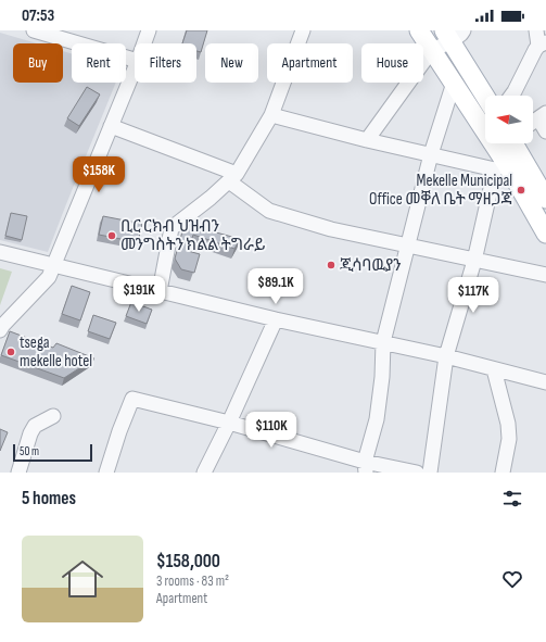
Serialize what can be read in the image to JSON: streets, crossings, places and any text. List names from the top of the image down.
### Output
{
  "places": [
    "Mekelle Municipal Office መቐለ ቤት ማዘጋጃ",
    "ቢር ርክብ ህዝብን መንግስትን ክልል ትግራይ",
    "ጂሳባዉያን",
    "tsega mekelle hotel"
  ],
  "scale_bar": "50 m",
  "north": "left",
  "page": {
    "status": "07:53",
    "chip": [
      "Buy",
      "Rent",
      "Filters",
      "New",
      "Apartment",
      "House"
    ],
    "price": [
      "$158K",
      "$89.1K",
      "$191K",
      "$117K",
      "$110K"
    ],
    "scale": "50 m",
    "heading": "5 homes",
    "list": [
      {
        "name": "$158,000",
        "note": "3 rooms · 83 m² · Apartment"
      }
    ]
  }
}
